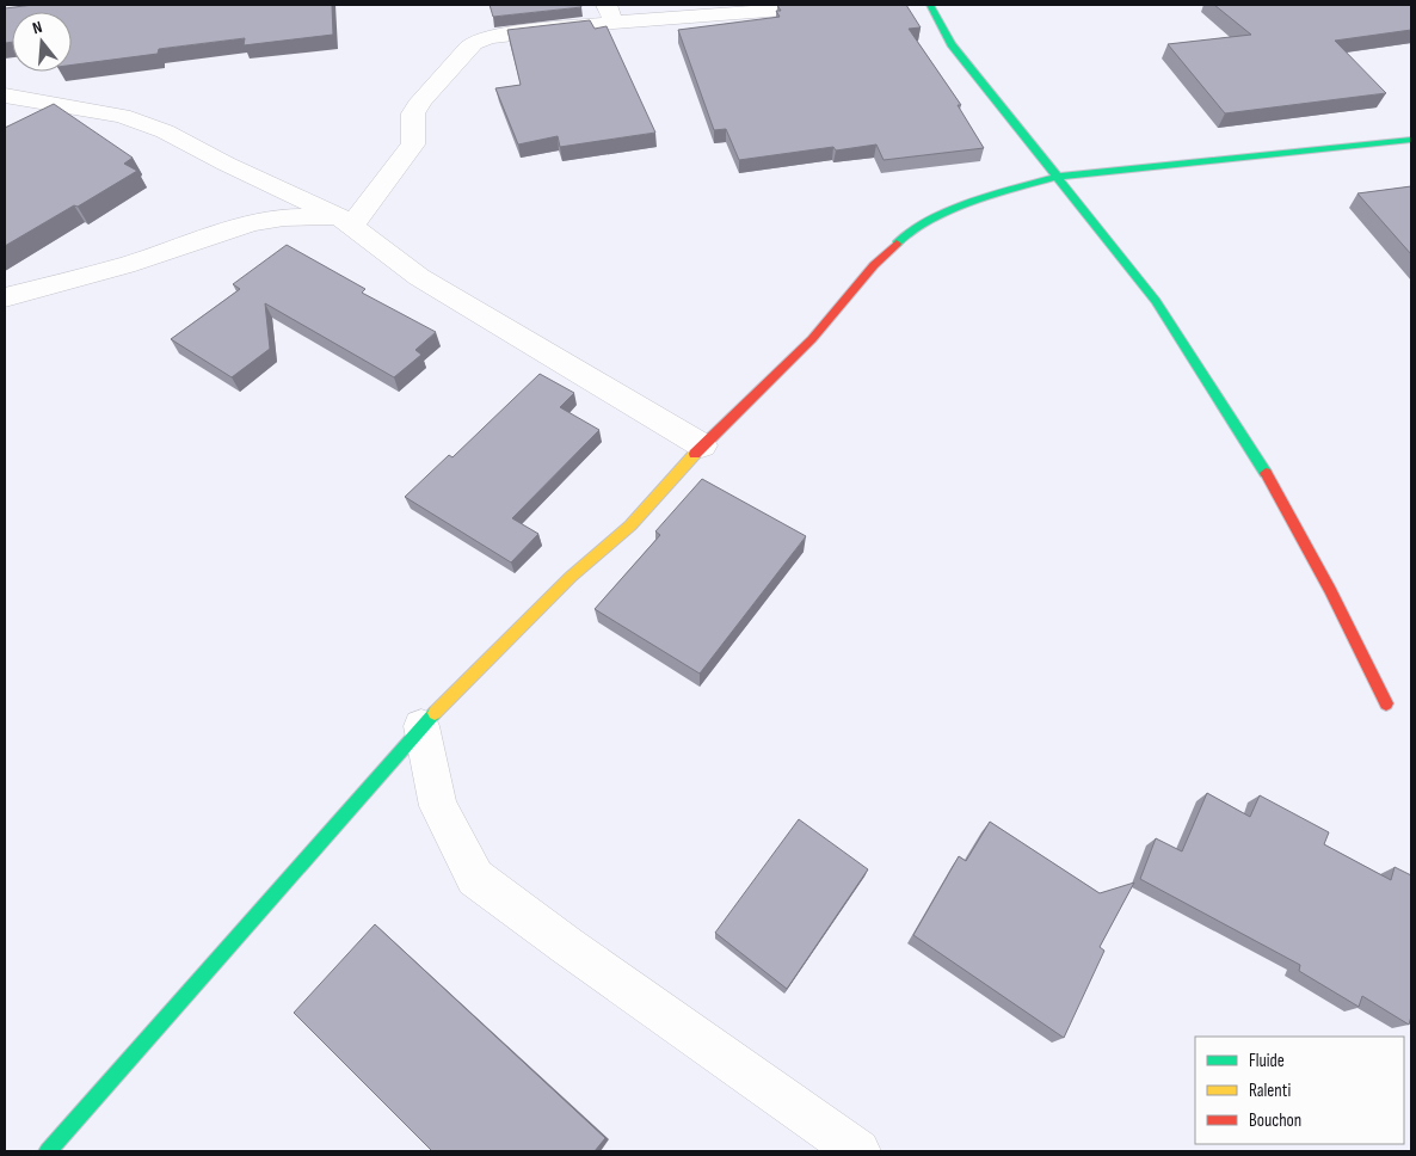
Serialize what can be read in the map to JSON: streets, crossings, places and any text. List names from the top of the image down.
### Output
{
  "legend": ["Fluide", "Ralenti", "Bouchon"],
  "north": "top"
}
